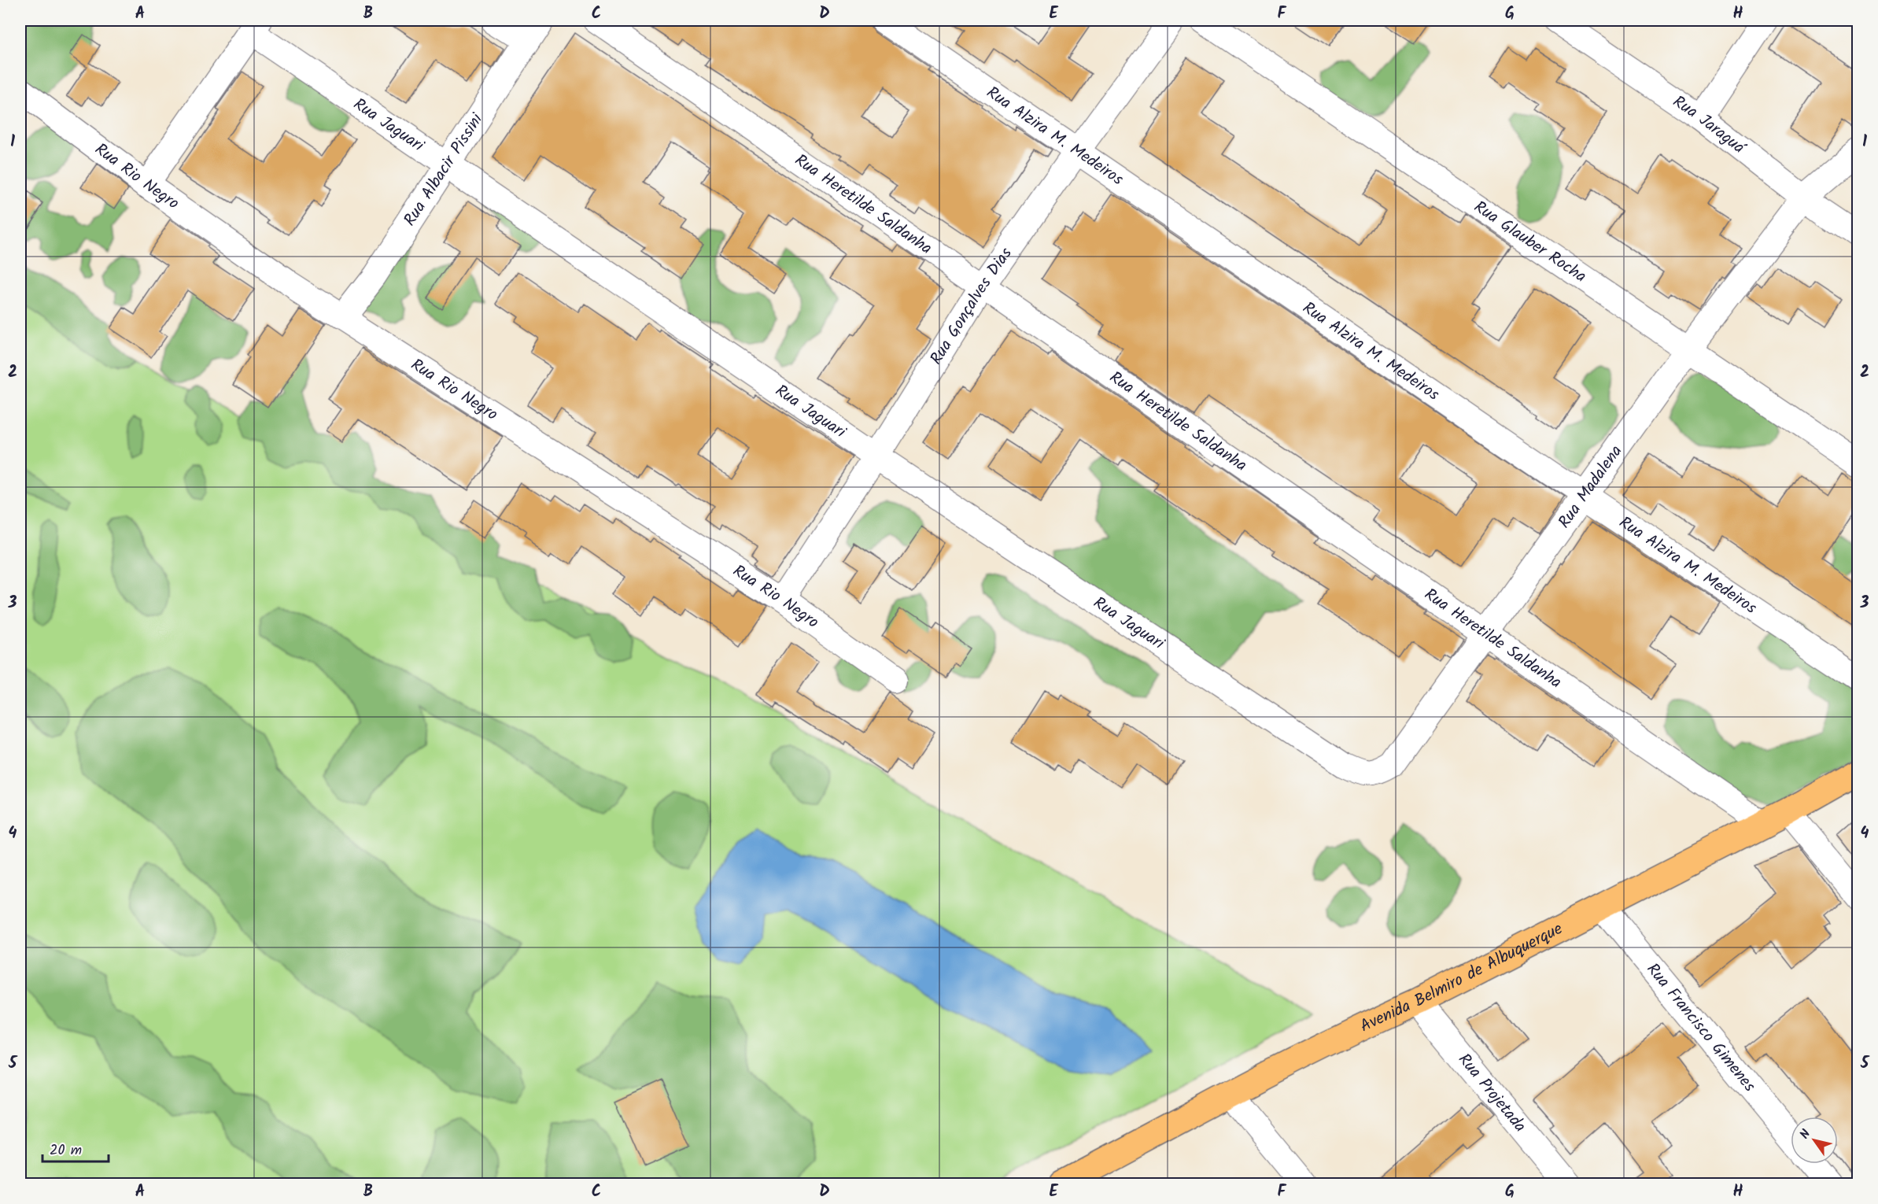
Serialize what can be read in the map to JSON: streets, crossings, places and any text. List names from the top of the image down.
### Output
{
  "streets": {
    "main road": ["Avenida Belmiro de Albuquerque"],
    "street": [
      "Rua Jaguari",
      "Rua Jaraguá",
      "Rua Alzira M. Medeiros",
      "Rua Albacir Pissini",
      "Rua Rio Negro",
      "Rua Heretilde Saldanha",
      "Rua Glauber Rocha",
      "Rua Gonçalves Dias",
      "Rua Madalena",
      "Rua Francisco Gimenes",
      "Rua Projetada"
    ]
  },
  "crossings": [
    ["Rua Jaguari", "Rua Albacir Pissini"],
    ["Rua Jaguari", "Rua Gonçalves Dias"],
    ["Rua Jaguari", "Rua Madalena"],
    ["Rua Jaraguá", "Rua Madalena"],
    ["Rua Alzira M. Medeiros", "Rua Gonçalves Dias"],
    ["Rua Alzira M. Medeiros", "Rua Madalena"],
    ["Rua Albacir Pissini", "Rua Rio Negro"],
    ["Rua Rio Negro", "Rua Gonçalves Dias"],
    ["Rua Heretilde Saldanha", "Rua Gonçalves Dias"],
    ["Rua Heretilde Saldanha", "Rua Madalena"],
    ["Rua Heretilde Saldanha", "Avenida Belmiro de Albuquerque"],
    ["Rua Glauber Rocha", "Rua Madalena"],
    ["Avenida Belmiro de Albuquerque", "Rua Francisco Gimenes"],
    ["Avenida Belmiro de Albuquerque", "Rua Projetada"]
  ],
  "scale_bar": "20 m",
  "north": "top left",
  "grid": {
    "columns": [
      "A",
      "B",
      "C",
      "D",
      "E",
      "F",
      "G",
      "H"
    ],
    "rows": [
      "1",
      "2",
      "3",
      "4",
      "5"
    ]
  }
}
